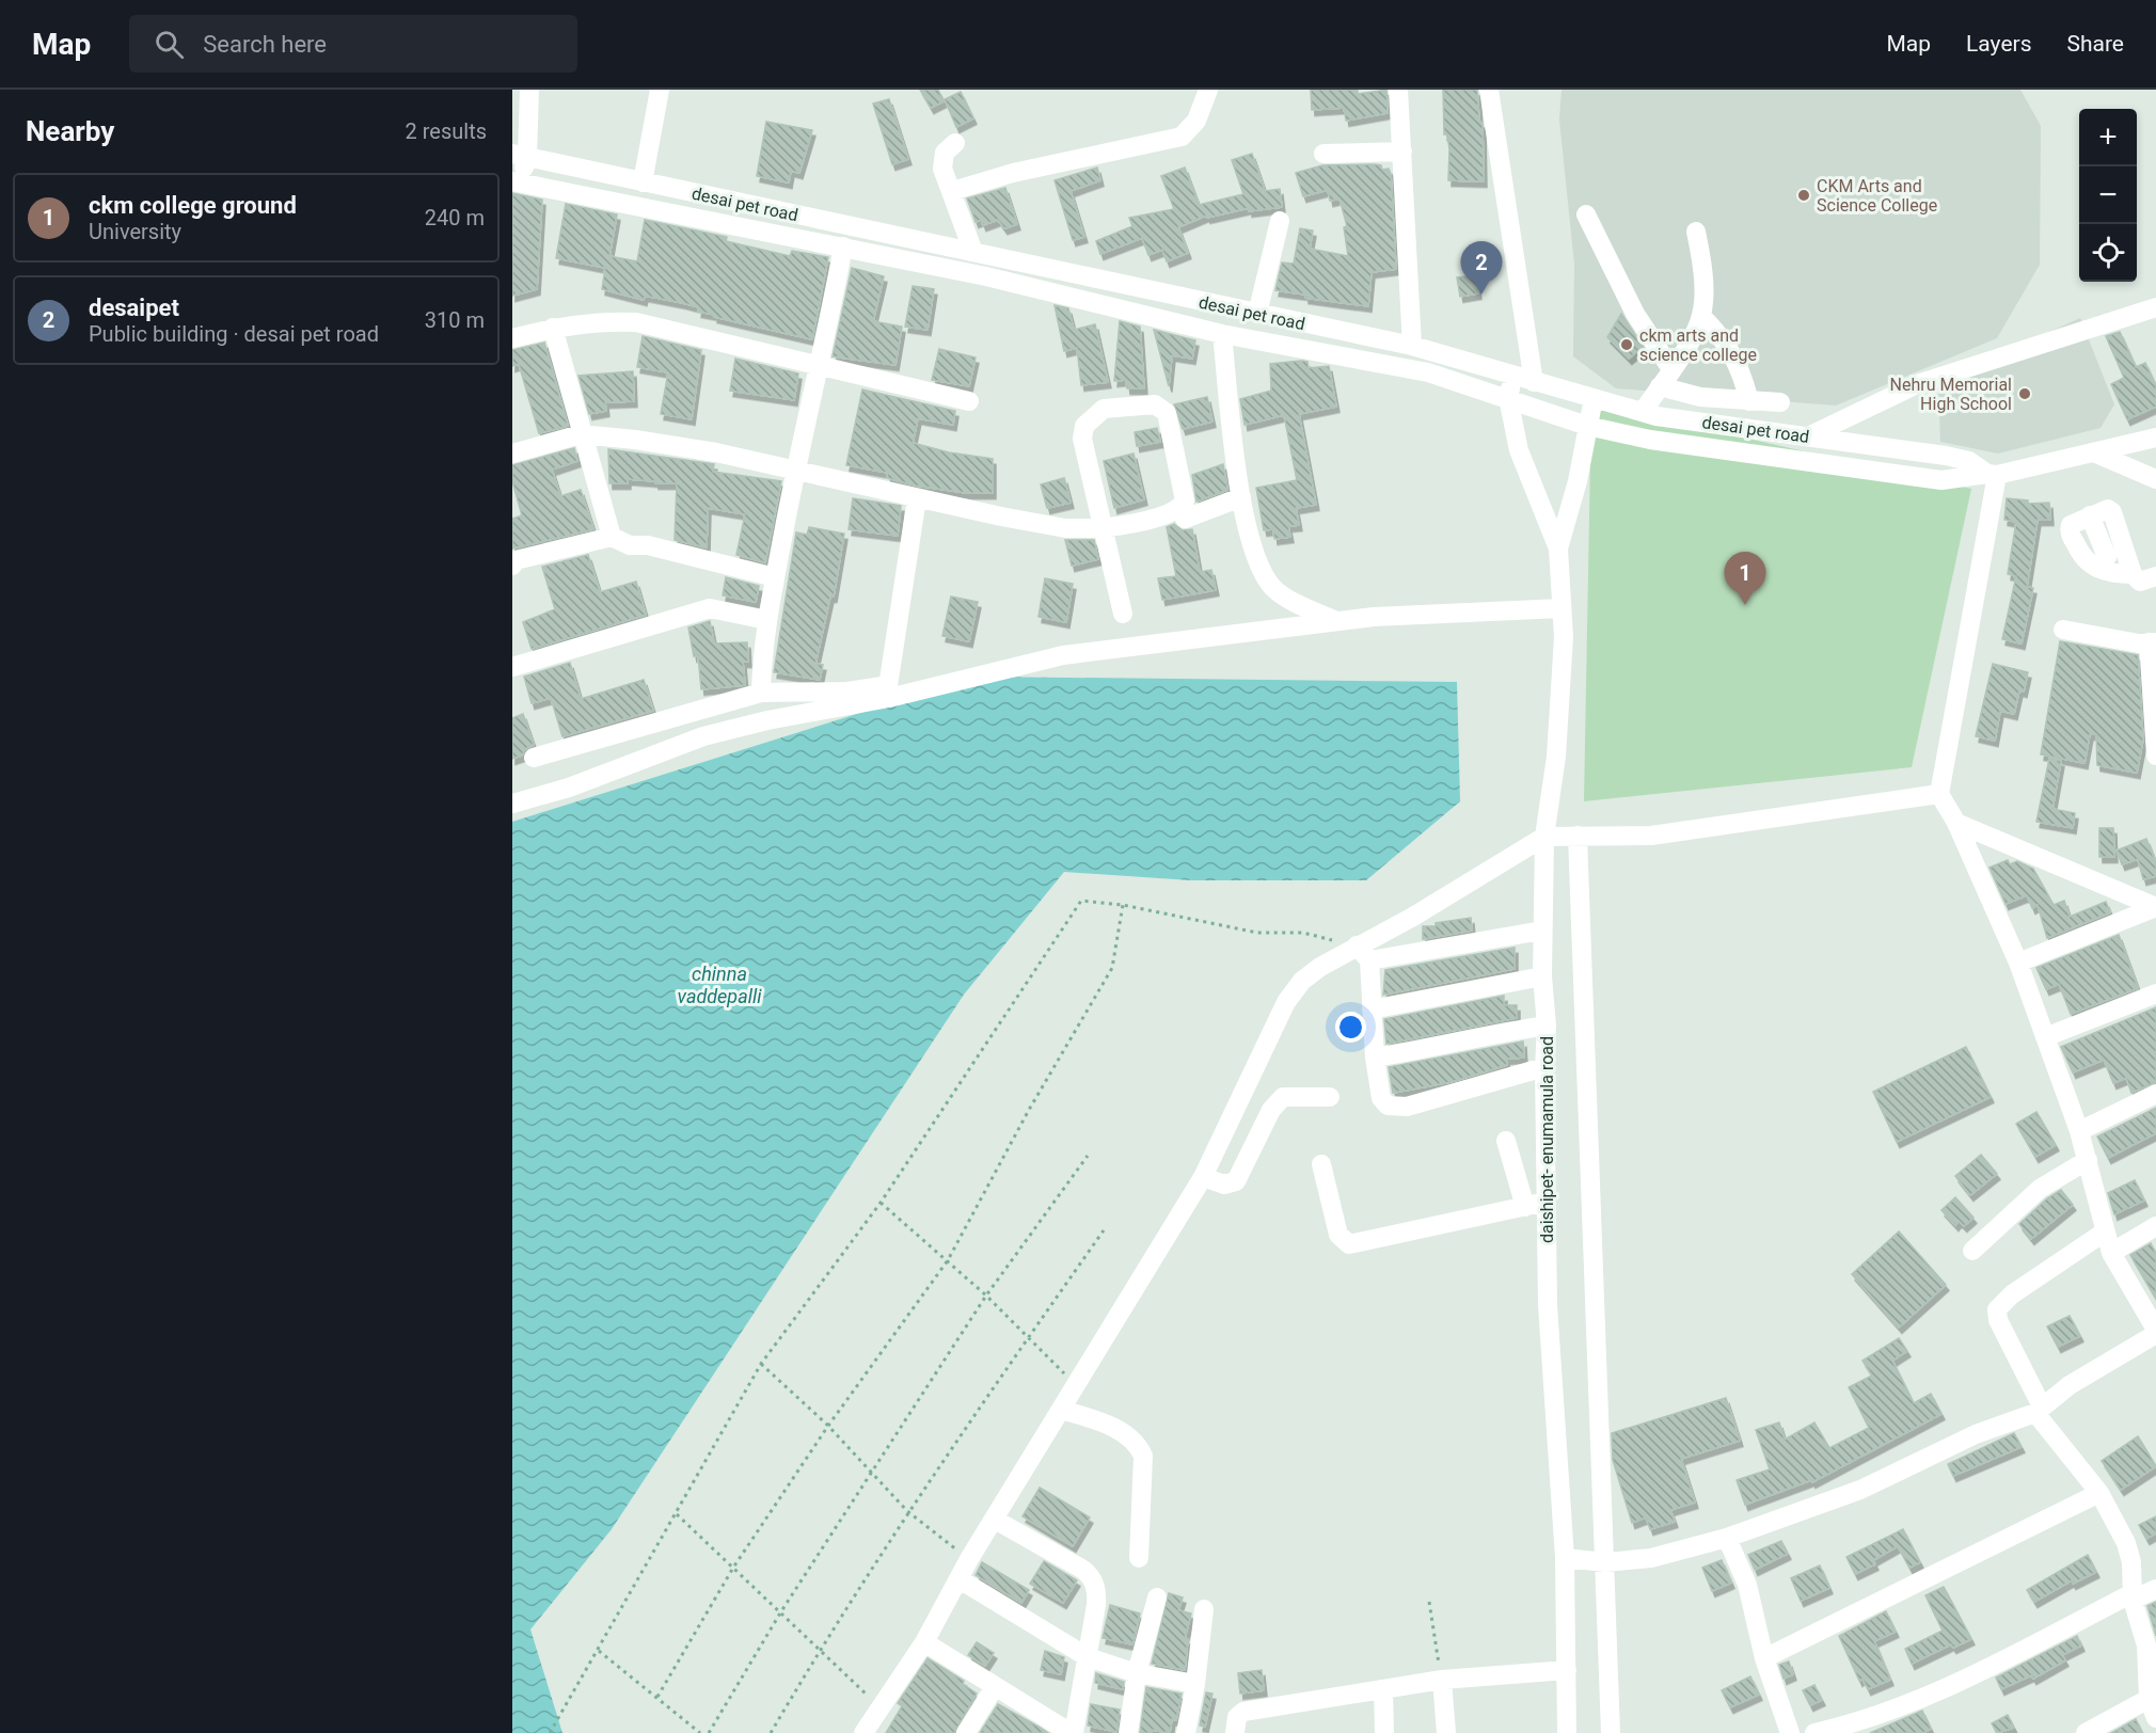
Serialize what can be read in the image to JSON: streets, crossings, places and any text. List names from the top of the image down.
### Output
{
  "streets": {
    "street": ["desai pet road", "daishipet- enumamula road"]
  },
  "crossings": [
    ["desai pet road", "daishipet- enumamula road"]
  ],
  "water": ["chinna vaddepalli"],
  "places": ["CKM Arts and Science College", "ckm arts and science college", "Nehru Memorial High School"],
  "page": {
    "header": "Map",
    "search": "Search here",
    "nav": ["Map", "Layers", "Share"],
    "heading": ["Nearby", "2 results"],
    "map_buttons": ["+", "−"],
    "list": [
      {
        "mark": "1",
        "name": "ckm college ground",
        "note": "University",
        "value": "240 m"
      },
      {
        "mark": "2",
        "name": "desaipet",
        "note": "Public building · desai pet road",
        "value": "310 m"
      }
    ],
    "pins": ["2", "1"]
  }
}
